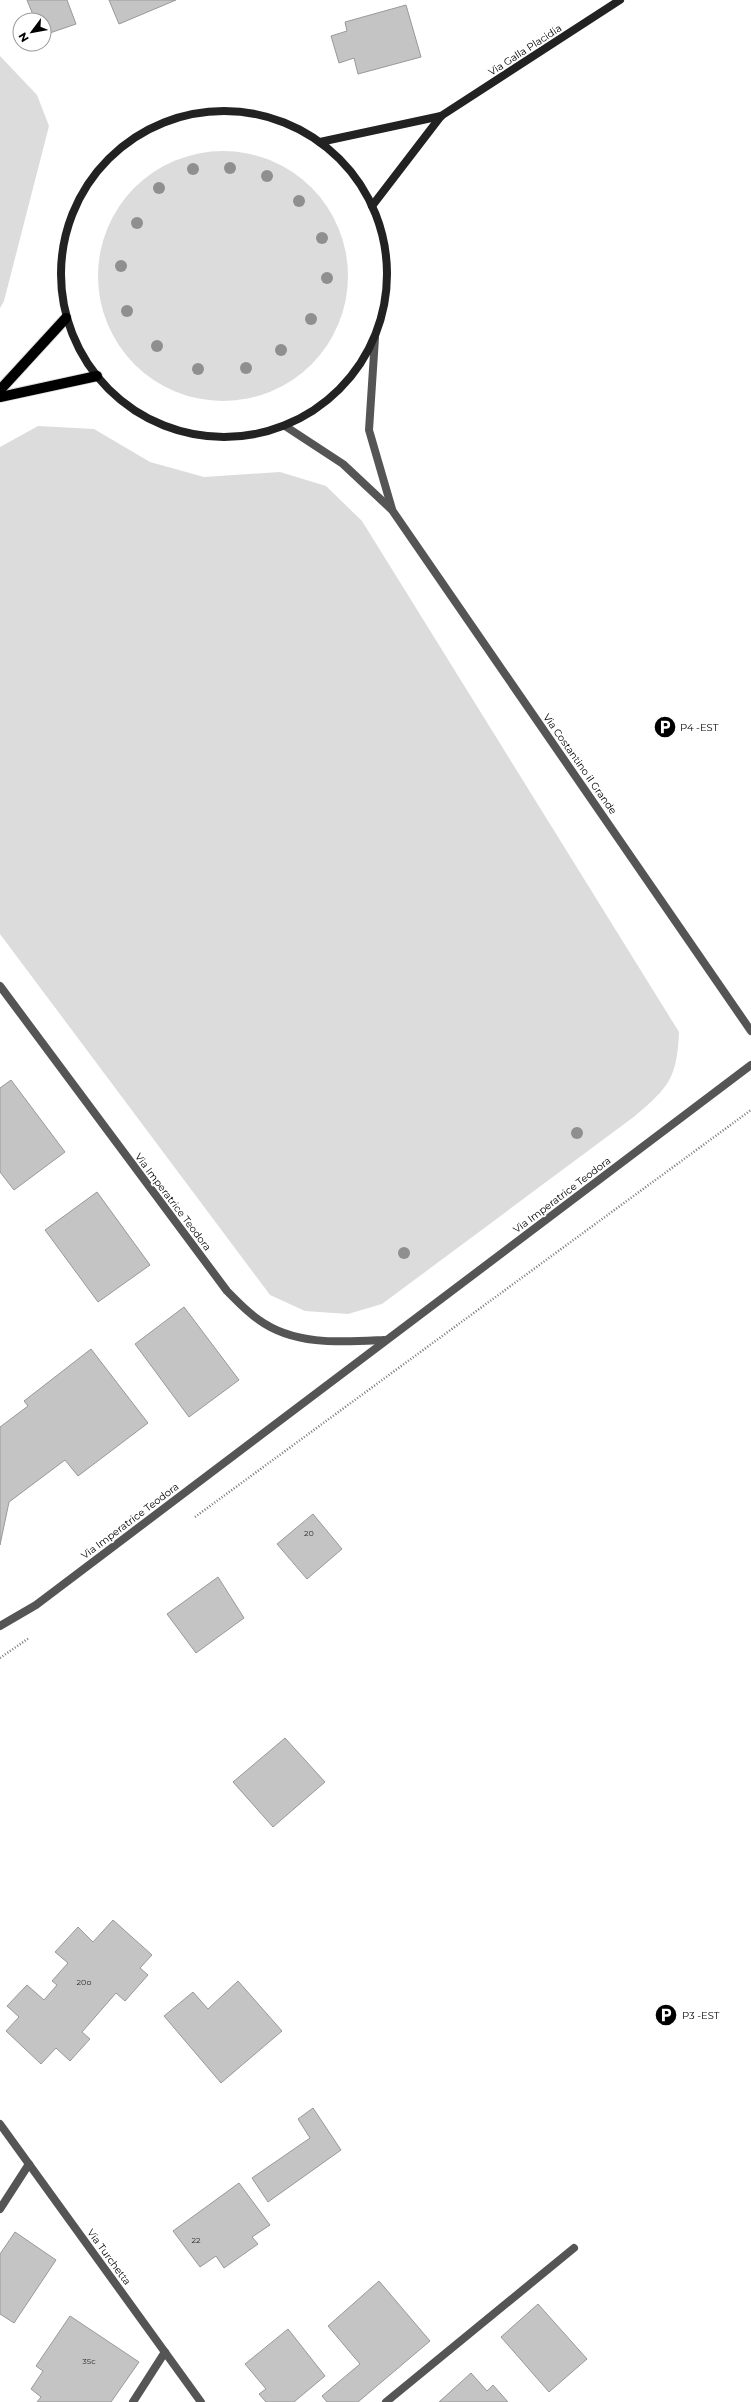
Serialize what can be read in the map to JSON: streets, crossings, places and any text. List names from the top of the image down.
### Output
{
  "streets": {
    "main road": ["Via Galla Placidia"],
    "street": ["Via Costantino il Grande", "Via Imperatrice Teodora", "Via Turchetta"]
  },
  "places": {
    "parking": ["P4 -EST", "P3 -EST"]
  },
  "house_numbers": [
    "20",
    "20o",
    "22",
    "35c"
  ],
  "north": "bottom left"
}
